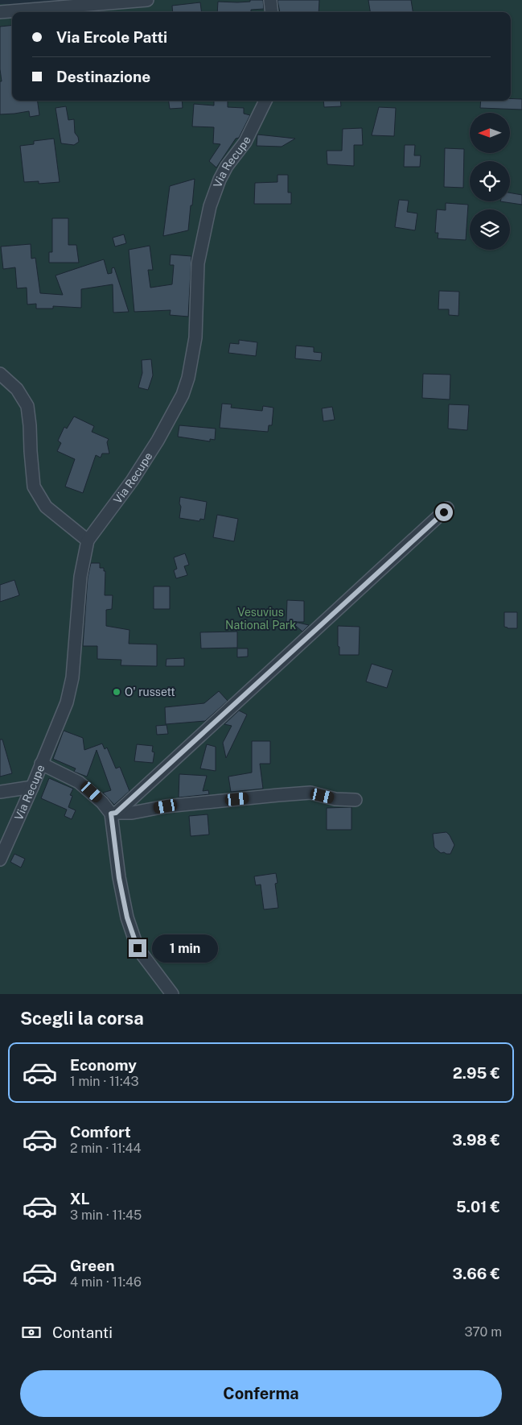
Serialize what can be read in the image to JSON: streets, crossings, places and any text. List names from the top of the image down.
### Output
{
  "streets": {
    "street": ["Via Recupe"]
  },
  "parks": ["Vesuvius National Park"],
  "places": ["O' russett"],
  "north": "left",
  "page": {
    "banner": ["Via Ercole Patti", "Destinazione"],
    "bubble": "1 min",
    "heading": "Scegli la corsa",
    "list": [
      {
        "name": "Economy",
        "note": "1 min · 11:43",
        "value": "2.95 €"
      },
      {
        "name": "Comfort",
        "note": "2 min · 11:44",
        "value": "3.98 €"
      },
      {
        "name": "XL",
        "note": "3 min · 11:45",
        "value": "5.01 €"
      },
      {
        "name": "Green",
        "note": "4 min · 11:46",
        "value": "3.66 €"
      }
    ],
    "pay": ["Contanti", "370 m"],
    "buttons": "Conferma"
  }
}
